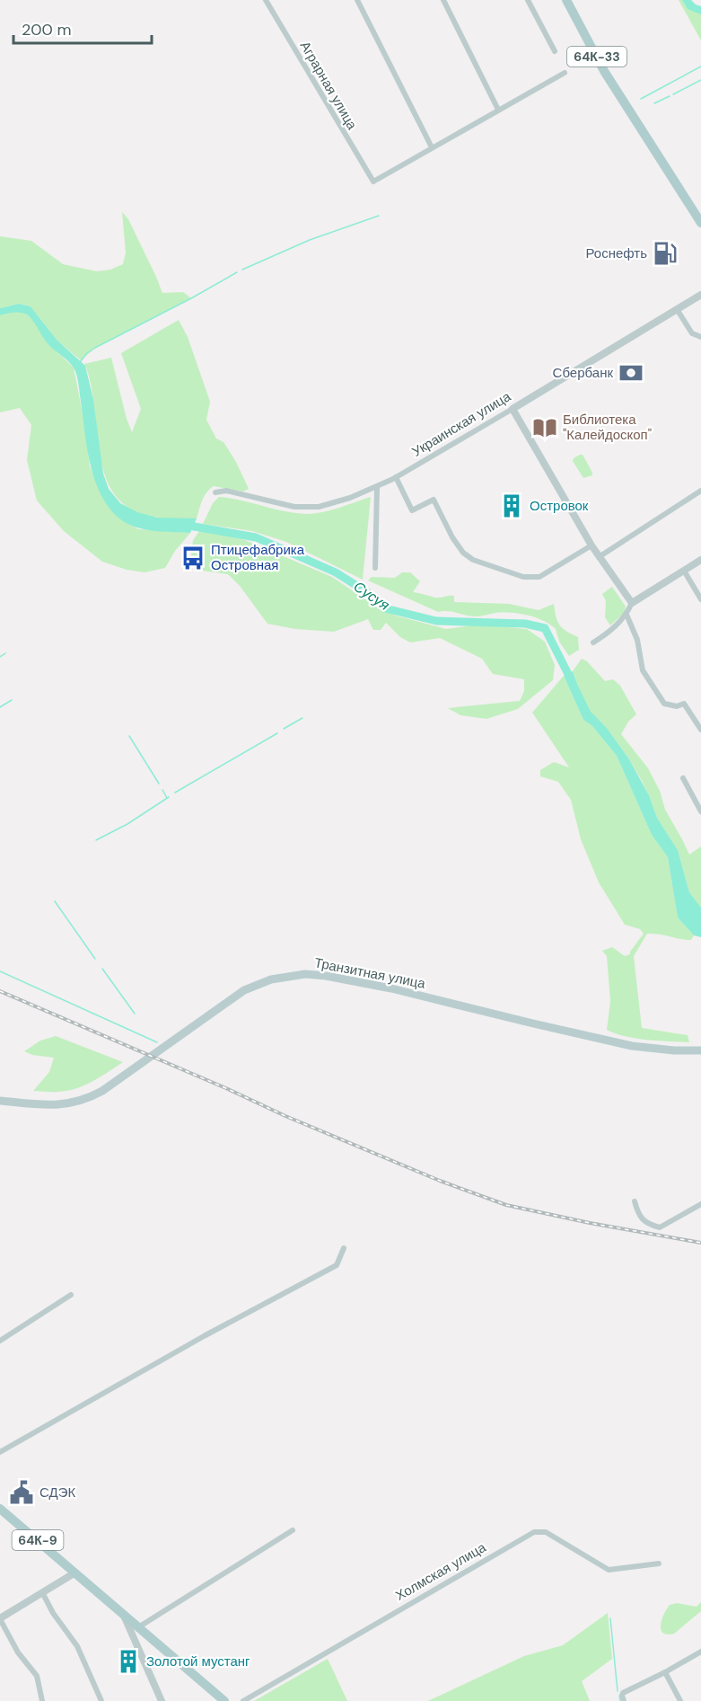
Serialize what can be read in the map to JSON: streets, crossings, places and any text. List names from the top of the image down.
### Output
{
  "streets": {
    "main road": ["64К-33", "Транзитная улица", "64К-9"],
    "street": ["Аграрная улица", "Украинская улица", "Холмская улица"]
  },
  "water": ["Сусуя"],
  "places": {
    "fuel station": ["Роснефть"],
    "bank": ["Сбербанк"],
    "library": ["Библиотека \"Калейдоскоп\""],
    "building": ["Островок", "Золотой мустанг"],
    "bus stop": ["Птицефабрика Островная"],
    "public building": ["СДЭК"]
  },
  "scale_bar": "200 m"
}
